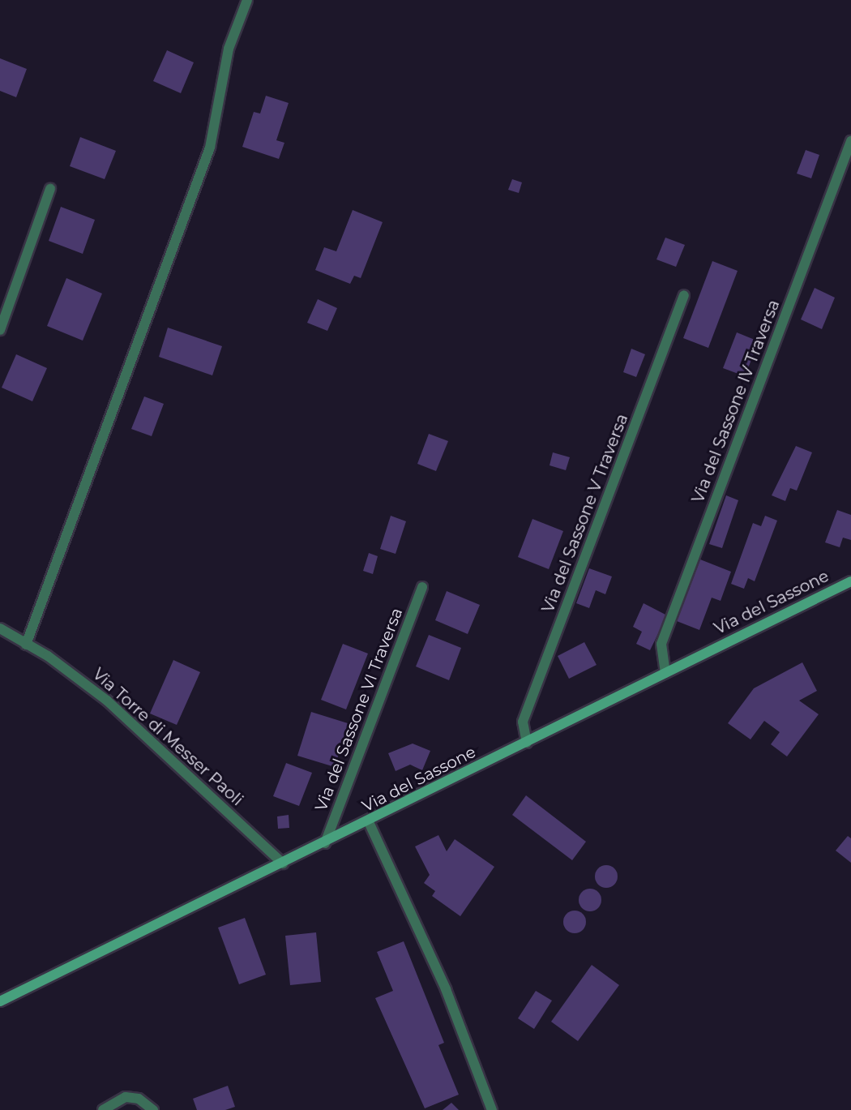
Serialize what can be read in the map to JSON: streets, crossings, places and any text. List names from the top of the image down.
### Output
{
  "streets": {
    "main road": ["Via del Sassone"],
    "street": [
      "Via del Sassone IV Traversa",
      "Via del Sassone V Traversa",
      "Via del Sassone VI Traversa",
      "Via Torre di Messer Paoli"
    ]
  },
  "crossings": [
    ["Via del Sassone IV Traversa", "Via del Sassone"],
    ["Via del Sassone V Traversa", "Via del Sassone"],
    ["Via del Sassone", "Via del Sassone VI Traversa"],
    ["Via del Sassone", "Via Torre di Messer Paoli"]
  ]
}
